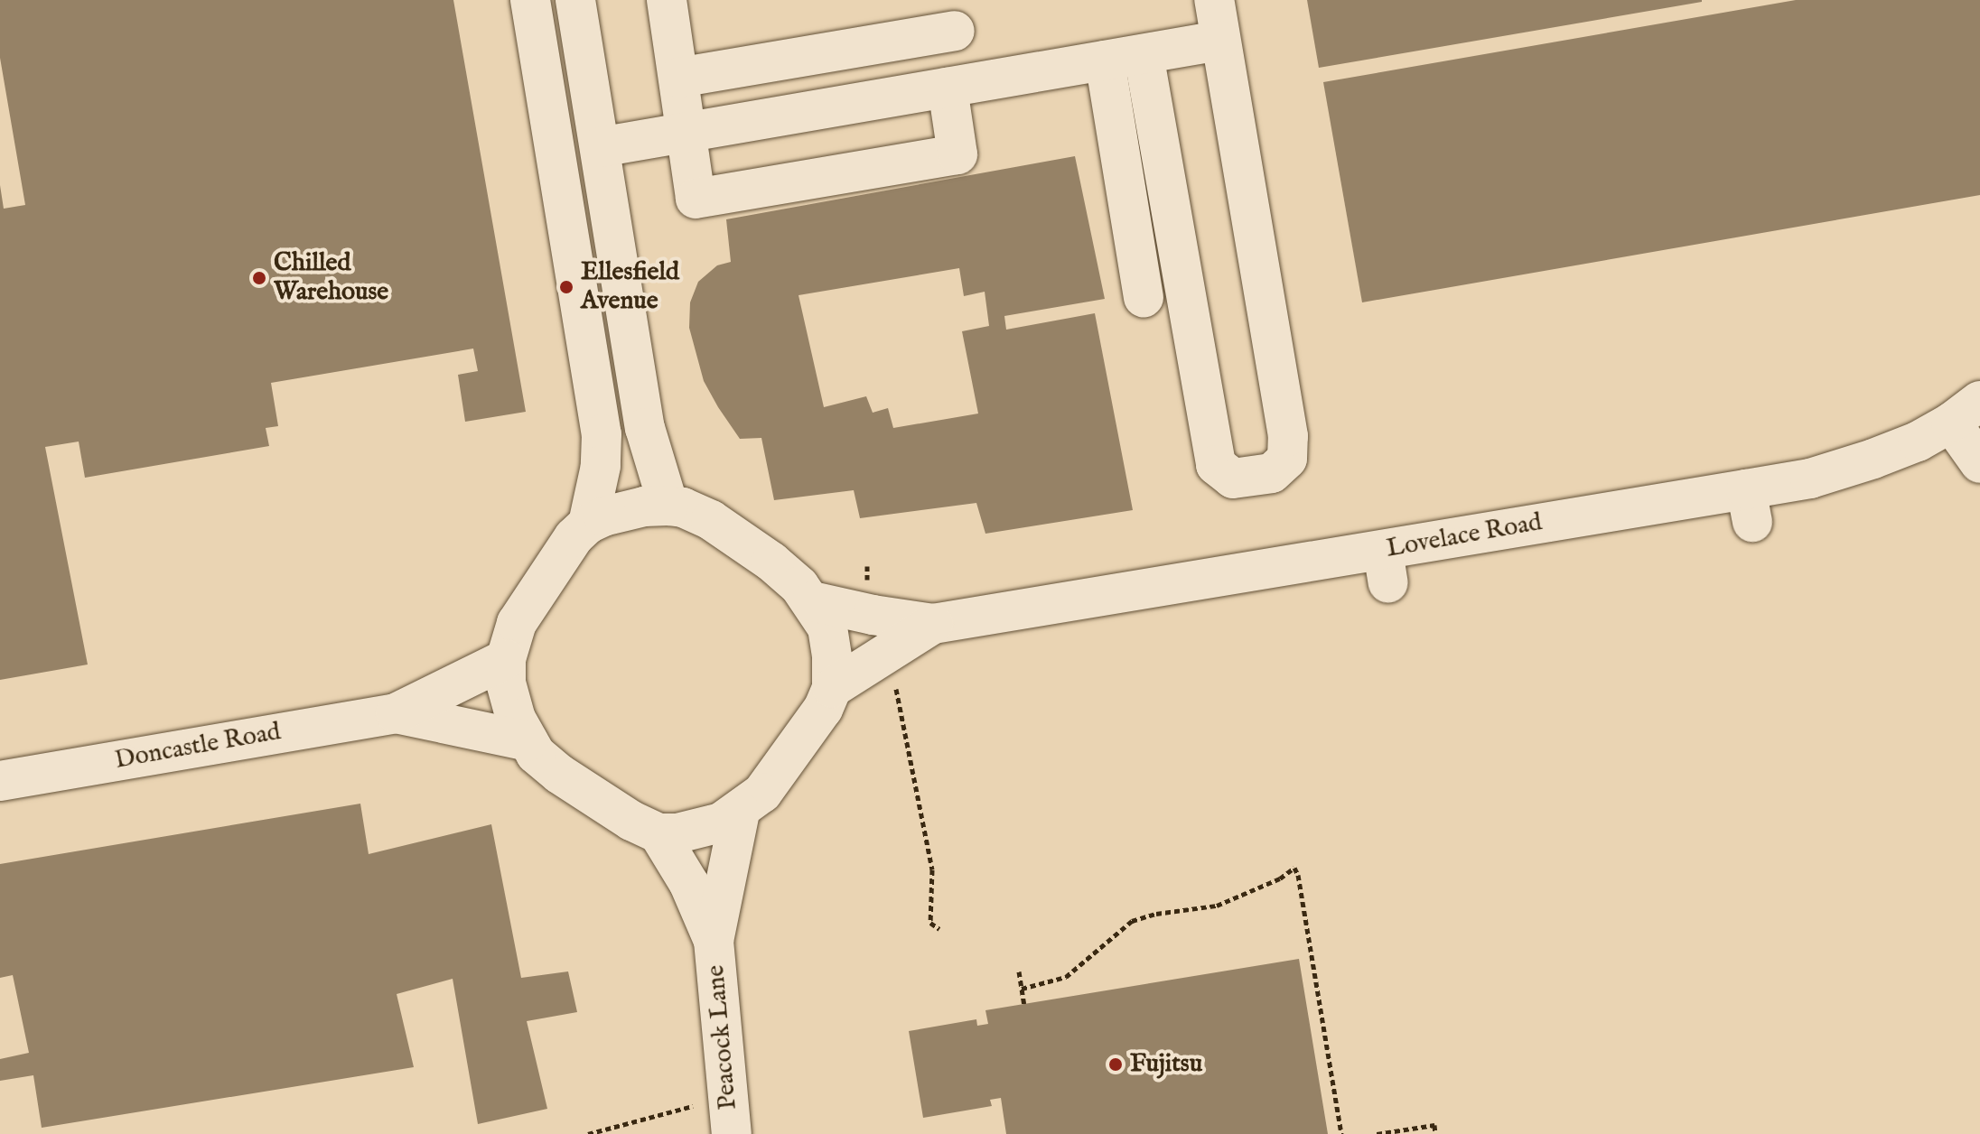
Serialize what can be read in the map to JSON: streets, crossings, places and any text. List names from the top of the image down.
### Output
{
  "streets": {
    "street": ["Lovelace Road", "Doncastle Road", "Peacock Lane"]
  },
  "places": ["Chilled Warehouse", "Ellesfield Avenue", "Fujitsu"]
}
